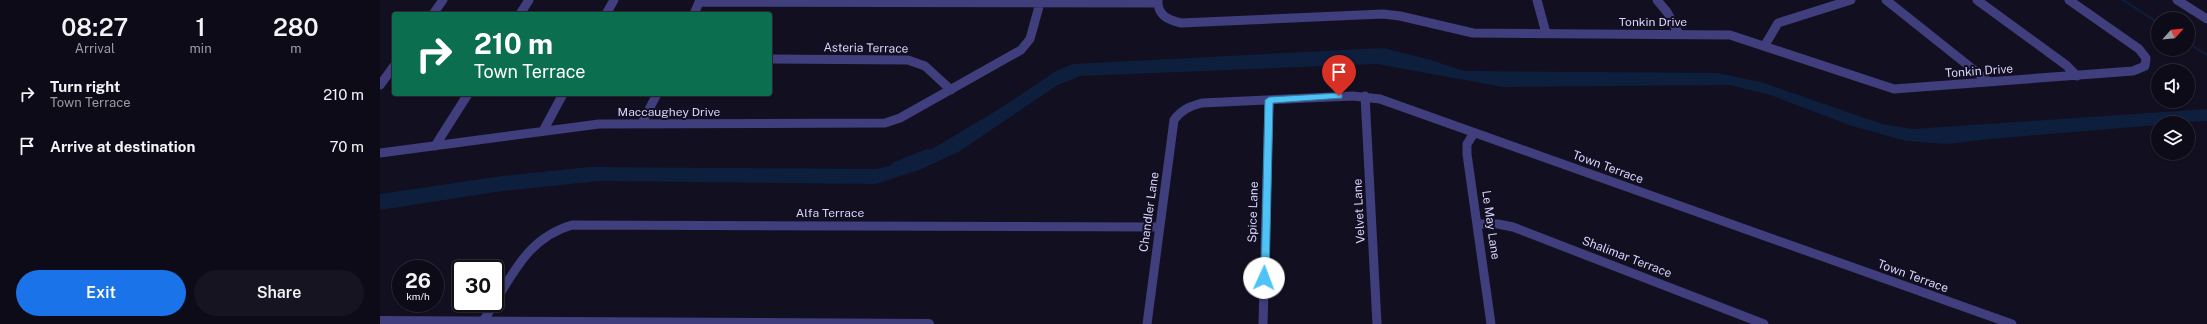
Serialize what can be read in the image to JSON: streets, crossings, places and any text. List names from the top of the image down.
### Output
{
  "streets": {
    "street": [
      "Tonkin Drive",
      "Asteria Terrace",
      "Maccaughey Drive",
      "Town Terrace",
      "Velvet Lane",
      "Chandler Lane",
      "Spice Lane",
      "Alfa Terrace",
      "Le May Lane",
      "Shalimar Terrace"
    ]
  },
  "crossings": [
    ["Asteria Terrace", "Maccaughey Drive"],
    ["Town Terrace", "Velvet Lane"],
    ["Town Terrace", "Chandler Lane"],
    ["Town Terrace", "Spice Lane"],
    ["Town Terrace", "Le May Lane"],
    ["Chandler Lane", "Alfa Terrace"],
    ["Le May Lane", "Shalimar Terrace"]
  ],
  "north": "top right",
  "page": {
    "eta": [
      "08:27",
      "Arrival",
      "1",
      "min",
      "280",
      "m"
    ],
    "turn": ["210 m", "Town Terrace"],
    "list": [
      {
        "name": "Turn right",
        "note": "Town Terrace",
        "value": "210 m"
      },
      {
        "name": "Arrive at destination",
        "value": "70 m"
      }
    ],
    "speed": "26 km/h",
    "limit": "30",
    "buttons": ["Exit", "Share"]
  }
}
